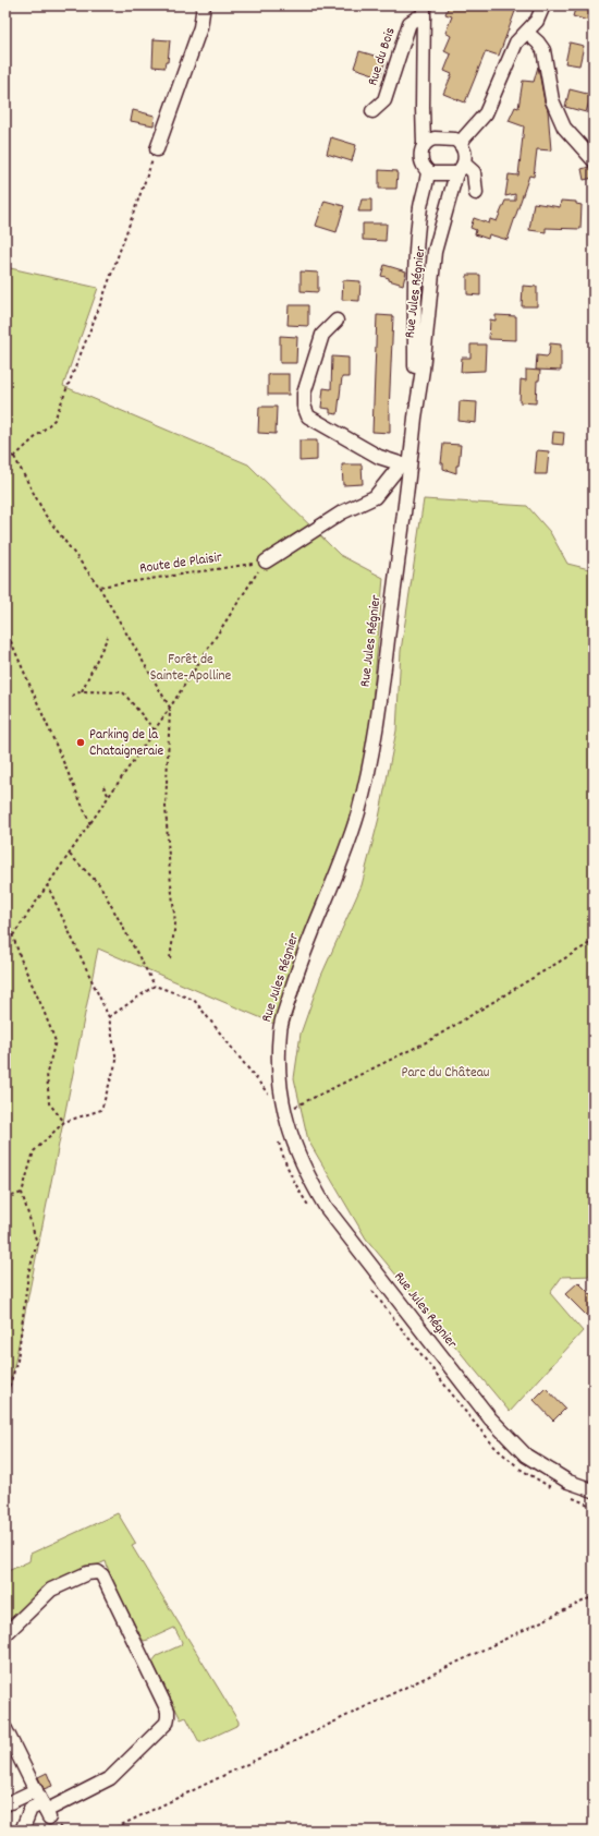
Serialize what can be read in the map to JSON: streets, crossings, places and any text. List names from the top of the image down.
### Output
{
  "streets": {
    "street": ["Rue du Bois", "Rue Jules Régnier"],
    "path": ["Route de Plaisir"]
  },
  "crossings": [
    ["Rue du Bois", "Rue Jules Régnier"]
  ],
  "parks": ["Forêt de Sainte-Apolline", "Parc du Château"],
  "places": ["Parking de la Chataigneraie"]
}
